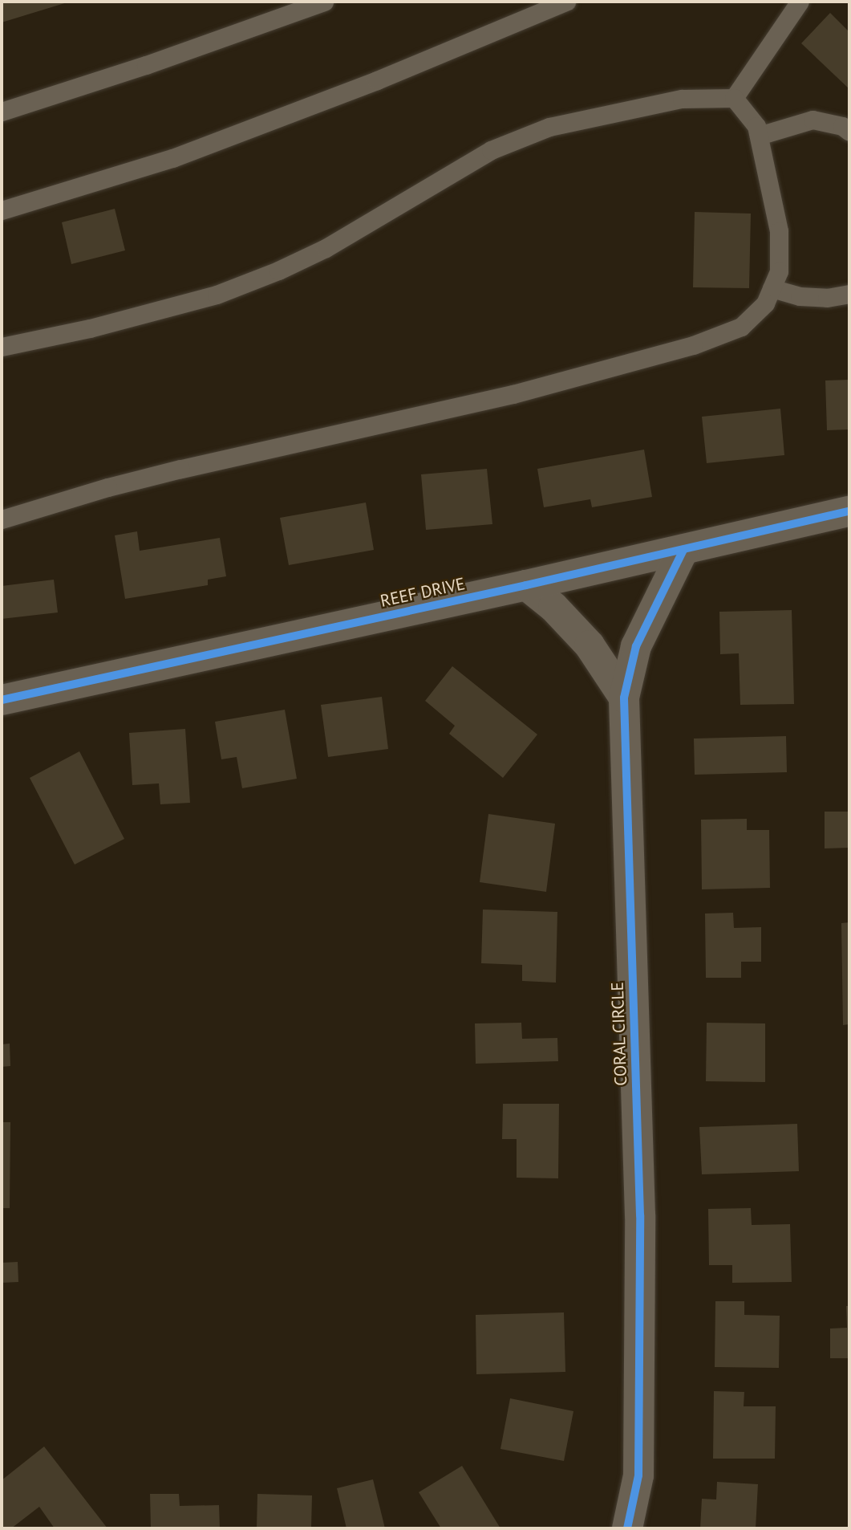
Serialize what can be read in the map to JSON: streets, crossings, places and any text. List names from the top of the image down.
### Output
{
  "streets": {
    "street": ["REEF DRIVE", "CORAL CIRCLE"]
  },
  "crossings": [
    ["REEF DRIVE", "CORAL CIRCLE"]
  ]
}
